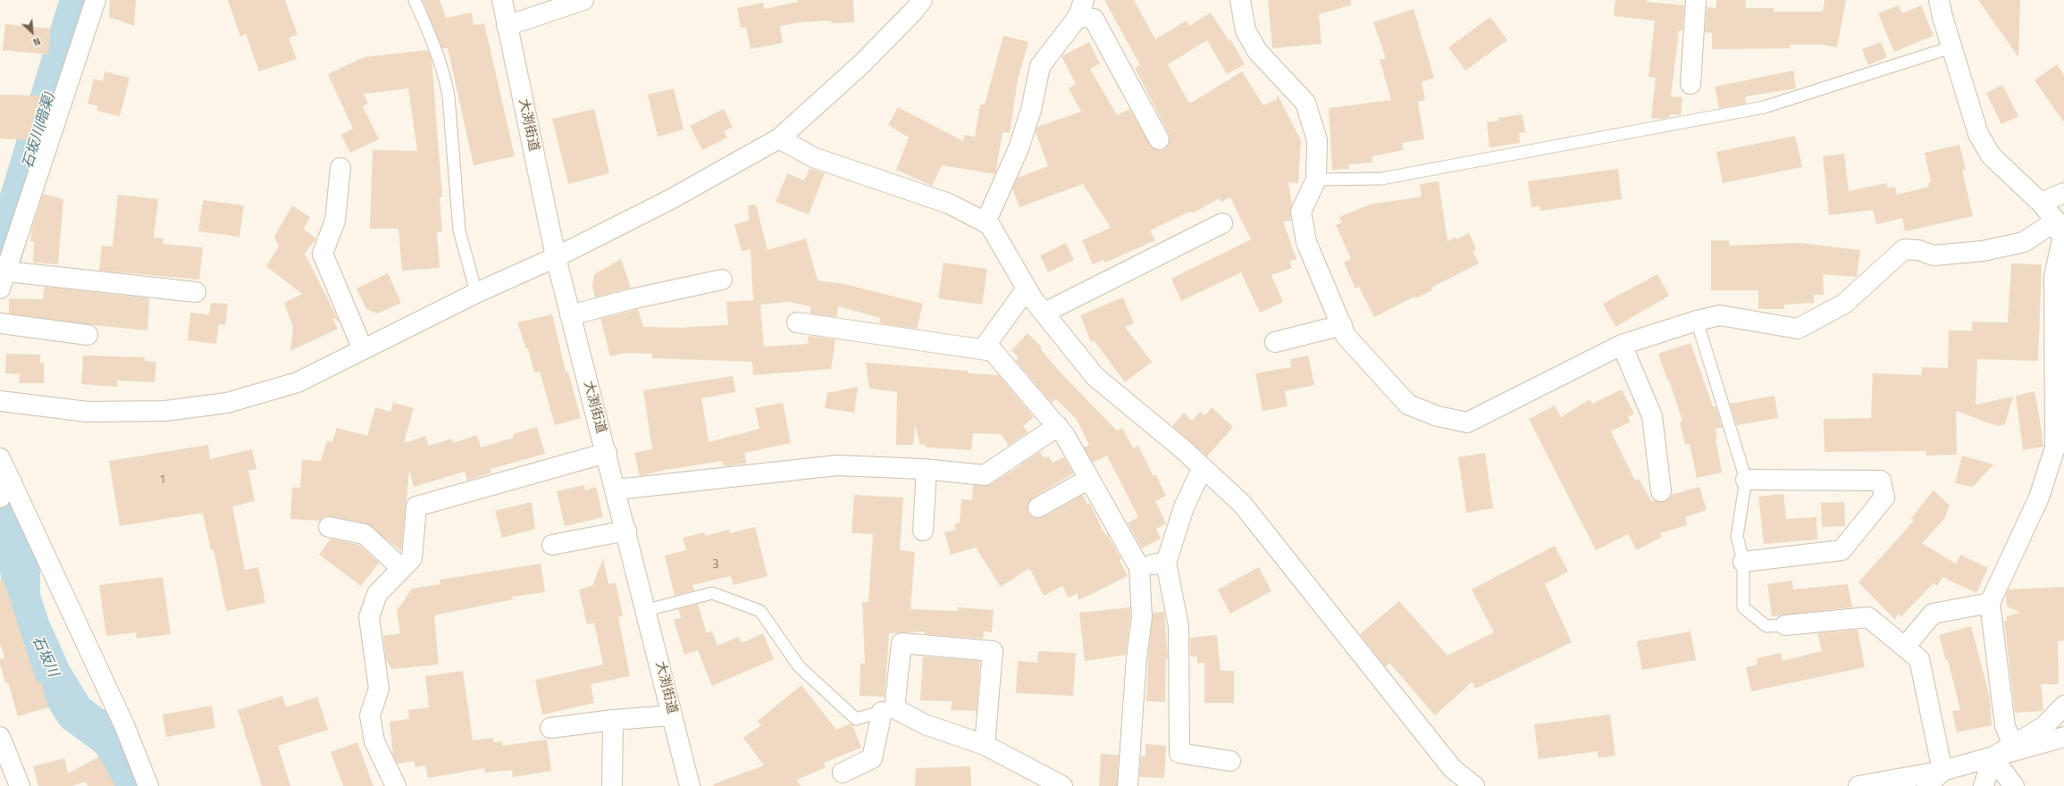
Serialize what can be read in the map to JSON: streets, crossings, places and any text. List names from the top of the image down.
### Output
{
  "streets": {
    "street": ["大渕街道"]
  },
  "water": ["石坂川(暗渠)", "石坂川"],
  "house_numbers": ["1", "3"],
  "north": "bottom right"
}
